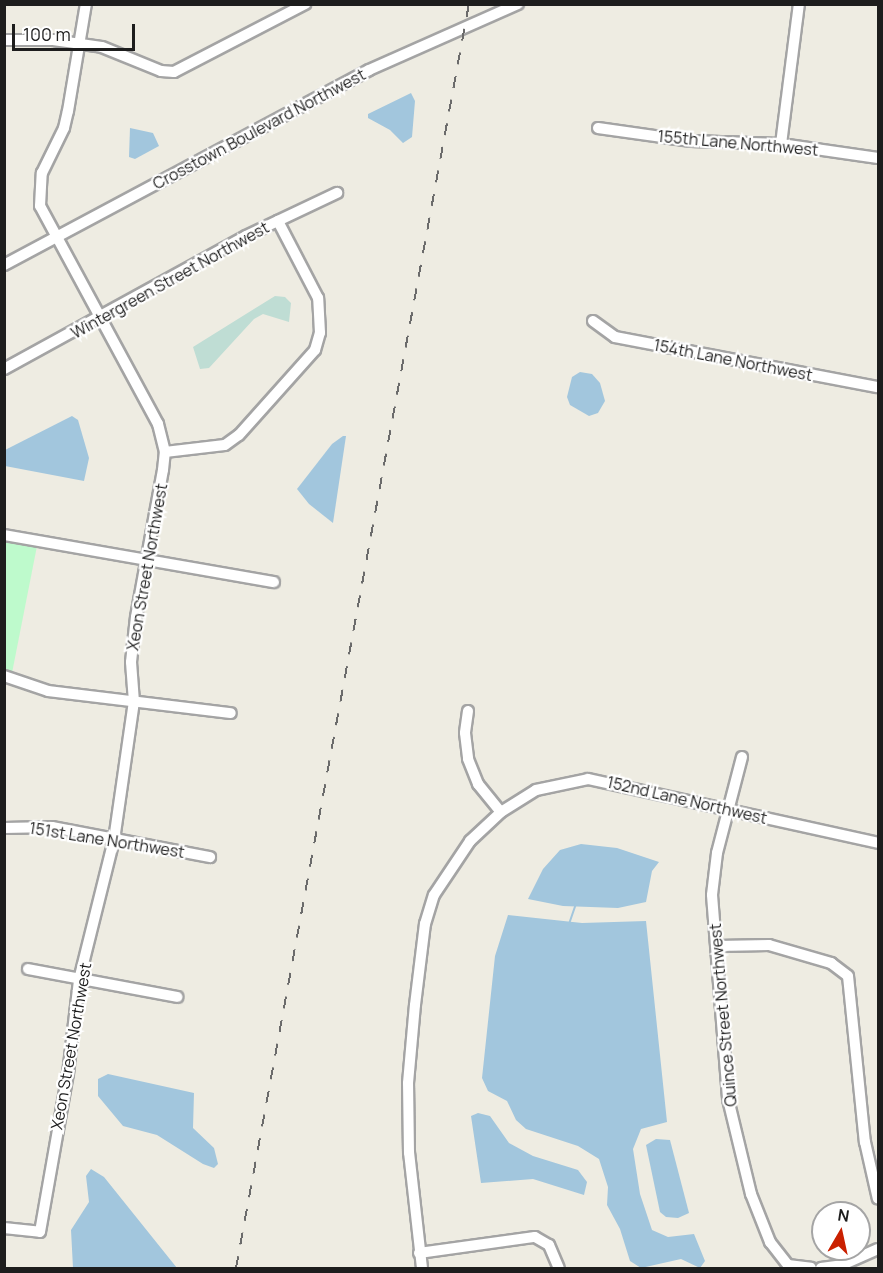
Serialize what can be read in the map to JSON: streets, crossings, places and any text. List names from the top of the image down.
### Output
{
  "streets": {
    "street": [
      "Crosstown Boulevard Northwest",
      "155th Lane Northwest",
      "Wintergreen Street Northwest",
      "154th Lane Northwest",
      "Xeon Street Northwest",
      "152nd Lane Northwest",
      "151st Lane Northwest",
      "Quince Street Northwest"
    ]
  },
  "crossings": [
    ["Crosstown Boulevard Northwest", "Xeon Street Northwest"],
    ["Wintergreen Street Northwest", "Xeon Street Northwest"],
    ["Xeon Street Northwest", "151st Lane Northwest"],
    ["152nd Lane Northwest", "Quince Street Northwest"]
  ],
  "scale_bar": "100 m",
  "north": "top"
}
